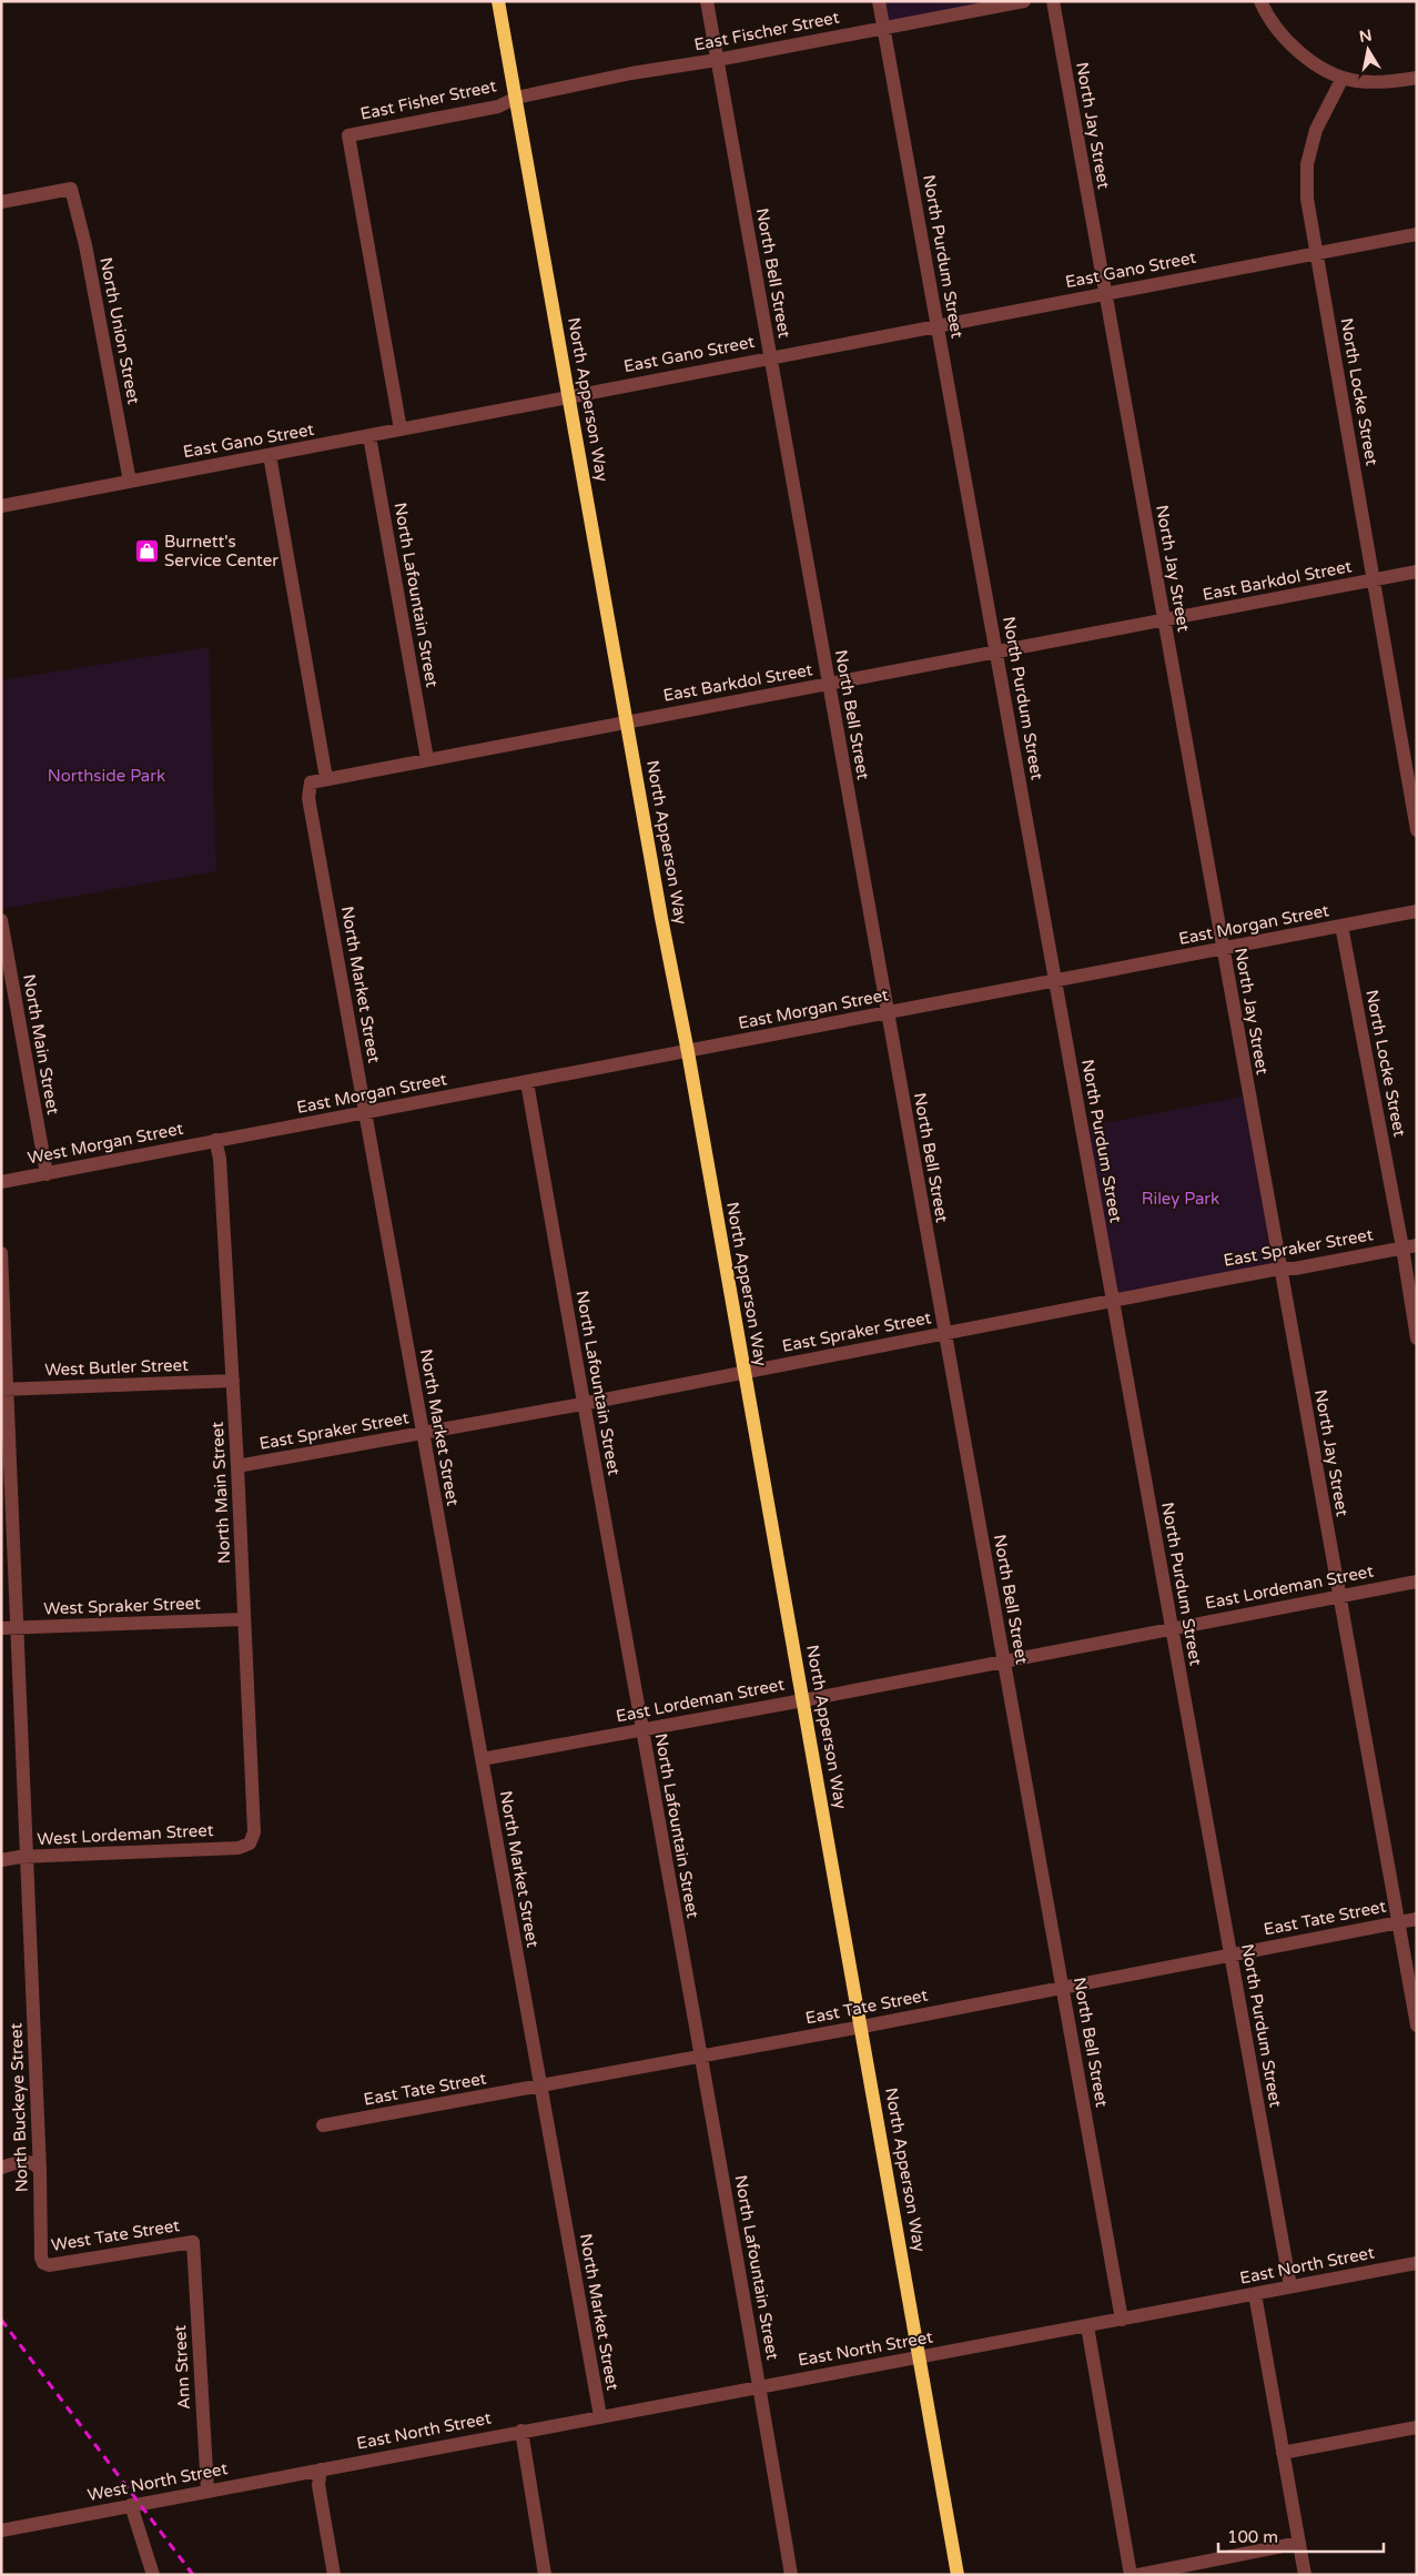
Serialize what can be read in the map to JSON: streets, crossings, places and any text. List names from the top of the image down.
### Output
{
  "streets": {
    "main road": ["North Apperson Way"],
    "street": [
      "East Fischer Street",
      "East Fisher Street",
      "North Jay Street",
      "North Purdum Street",
      "East Gano Street",
      "North Bell Street",
      "North Union Street",
      "North Locke Street",
      "East Barkdol Street",
      "North Lafountain Street",
      "East Morgan Street",
      "North Market Street",
      "North Main Street",
      "West Morgan Street",
      "East Spraker Street",
      "West Butler Street",
      "East Lordeman Street",
      "West Spraker Street",
      "West Lordeman Street",
      "East Tate Street",
      "North Buckeye Street",
      "West Tate Street",
      "East North Street",
      "Ann Street",
      "West North Street"
    ]
  },
  "crossings": [
    ["East Fischer Street", "East Fisher Street"],
    ["East Fischer Street", "North Purdum Street"],
    ["East Fischer Street", "North Bell Street"],
    ["East Fischer Street", "North Apperson Way"],
    ["East Fisher Street", "East Gano Street"],
    ["East Fisher Street", "North Apperson Way"],
    ["North Jay Street", "East Gano Street"],
    ["North Jay Street", "East Barkdol Street"],
    ["North Jay Street", "East Morgan Street"],
    ["North Jay Street", "East Spraker Street"],
    ["North Jay Street", "East Lordeman Street"],
    ["North Jay Street", "East Tate Street"],
    ["North Purdum Street", "East Gano Street"],
    ["North Purdum Street", "East Barkdol Street"],
    ["North Purdum Street", "East Morgan Street"],
    ["North Purdum Street", "East Spraker Street"],
    ["North Purdum Street", "East Lordeman Street"],
    ["North Purdum Street", "East Tate Street"],
    ["North Purdum Street", "East North Street"],
    ["East Gano Street", "North Bell Street"],
    ["East Gano Street", "North Union Street"],
    ["East Gano Street", "North Locke Street"],
    ["East Gano Street", "North Apperson Way"],
    ["East Gano Street", "North Lafountain Street"],
    ["North Bell Street", "East Barkdol Street"],
    ["North Bell Street", "East Morgan Street"],
    ["North Bell Street", "East Spraker Street"],
    ["North Bell Street", "East Lordeman Street"],
    ["North Bell Street", "East Tate Street"],
    ["North Bell Street", "East North Street"],
    ["North Locke Street", "East Barkdol Street"],
    ["North Locke Street", "East Morgan Street"],
    ["North Locke Street", "East Spraker Street"],
    ["North Apperson Way", "East Barkdol Street"],
    ["North Apperson Way", "East Morgan Street"],
    ["North Apperson Way", "East Spraker Street"],
    ["North Apperson Way", "East Lordeman Street"],
    ["North Apperson Way", "East Tate Street"],
    ["North Apperson Way", "East North Street"],
    ["East Barkdol Street", "North Lafountain Street"],
    ["East Barkdol Street", "North Market Street"],
    ["North Lafountain Street", "East Morgan Street"],
    ["North Lafountain Street", "East Spraker Street"],
    ["North Lafountain Street", "East Lordeman Street"],
    ["North Lafountain Street", "East Tate Street"],
    ["North Lafountain Street", "East North Street"],
    ["East Morgan Street", "North Market Street"],
    ["East Morgan Street", "North Main Street"],
    ["East Morgan Street", "West Morgan Street"],
    ["North Market Street", "East Spraker Street"],
    ["North Market Street", "East Lordeman Street"],
    ["North Market Street", "East Tate Street"],
    ["North Market Street", "East North Street"],
    ["North Main Street", "West Morgan Street"],
    ["North Main Street", "East Spraker Street"],
    ["North Main Street", "West Butler Street"],
    ["North Main Street", "West Spraker Street"],
    ["North Main Street", "West Lordeman Street"],
    ["West Butler Street", "North Buckeye Street"],
    ["West Spraker Street", "North Buckeye Street"],
    ["West Lordeman Street", "North Buckeye Street"],
    ["North Buckeye Street", "West Tate Street"],
    ["West Tate Street", "Ann Street"],
    ["East North Street", "West North Street"],
    ["Ann Street", "West North Street"]
  ],
  "parks": ["Northside Park", "Riley Park"],
  "places": {
    "shop": ["Burnett's Service Center"]
  },
  "scale_bar": "100 m",
  "north": "top"
}
